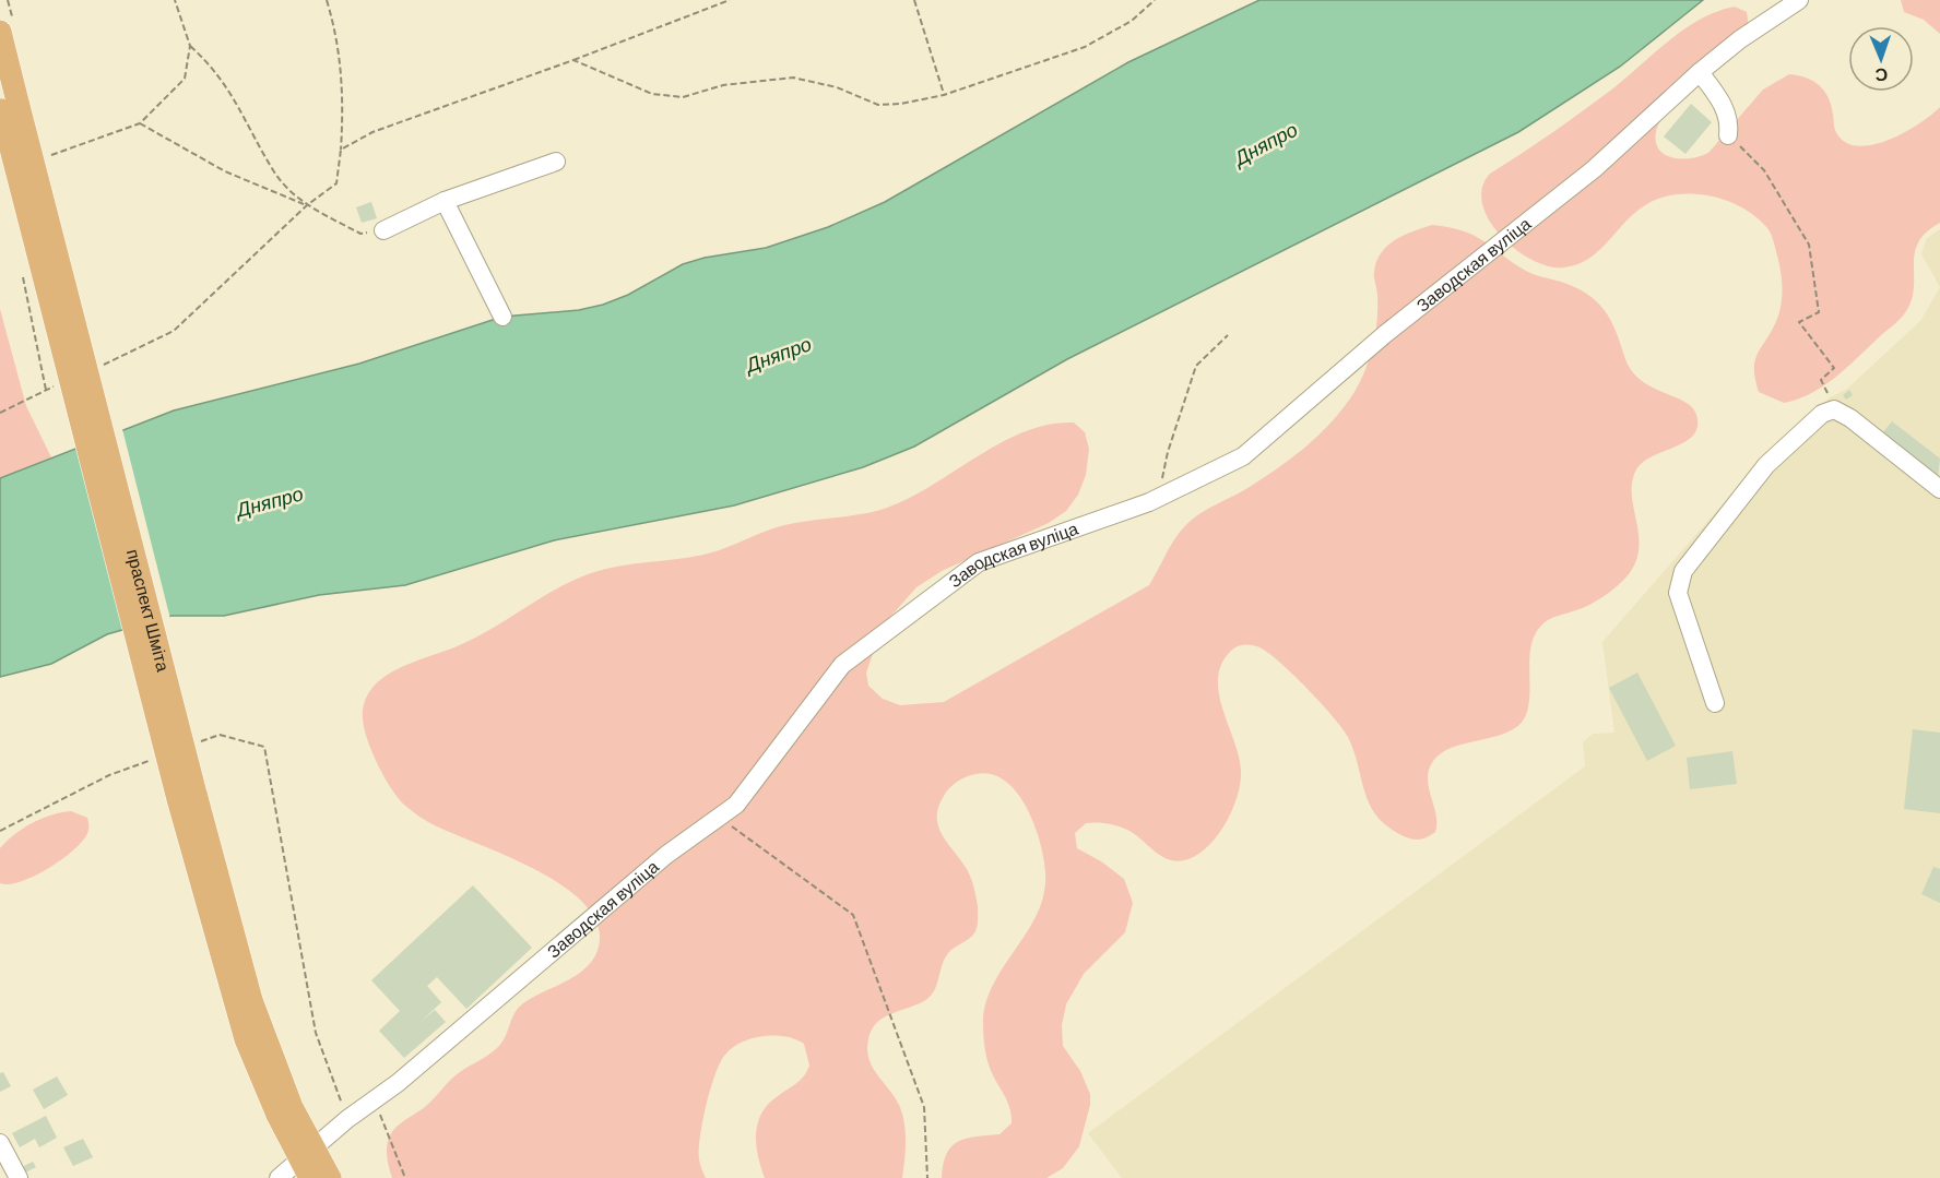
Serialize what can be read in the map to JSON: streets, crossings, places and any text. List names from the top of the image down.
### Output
{
  "streets": {
    "main road": ["праспект Шміта"],
    "street": ["Заводская вуліца"]
  },
  "water": ["Дняпро"],
  "north": "bottom"
}
